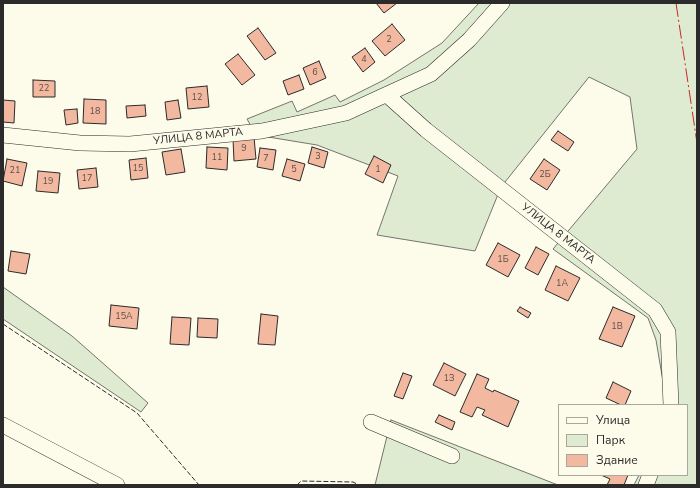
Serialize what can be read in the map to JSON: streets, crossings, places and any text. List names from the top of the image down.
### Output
{
  "streets": {
    "street": ["УЛИЦА 8 МАРТА"]
  },
  "house_numbers": [
    "2",
    "4",
    "6",
    "22",
    "12",
    "18",
    "9",
    "3",
    "11",
    "7",
    "15",
    "5",
    "1",
    "21",
    "2Б",
    "17",
    "19",
    "1Б",
    "1А",
    "15А",
    "1В",
    "1З"
  ],
  "legend": ["Улица", "Парк", "Здание"]
}
